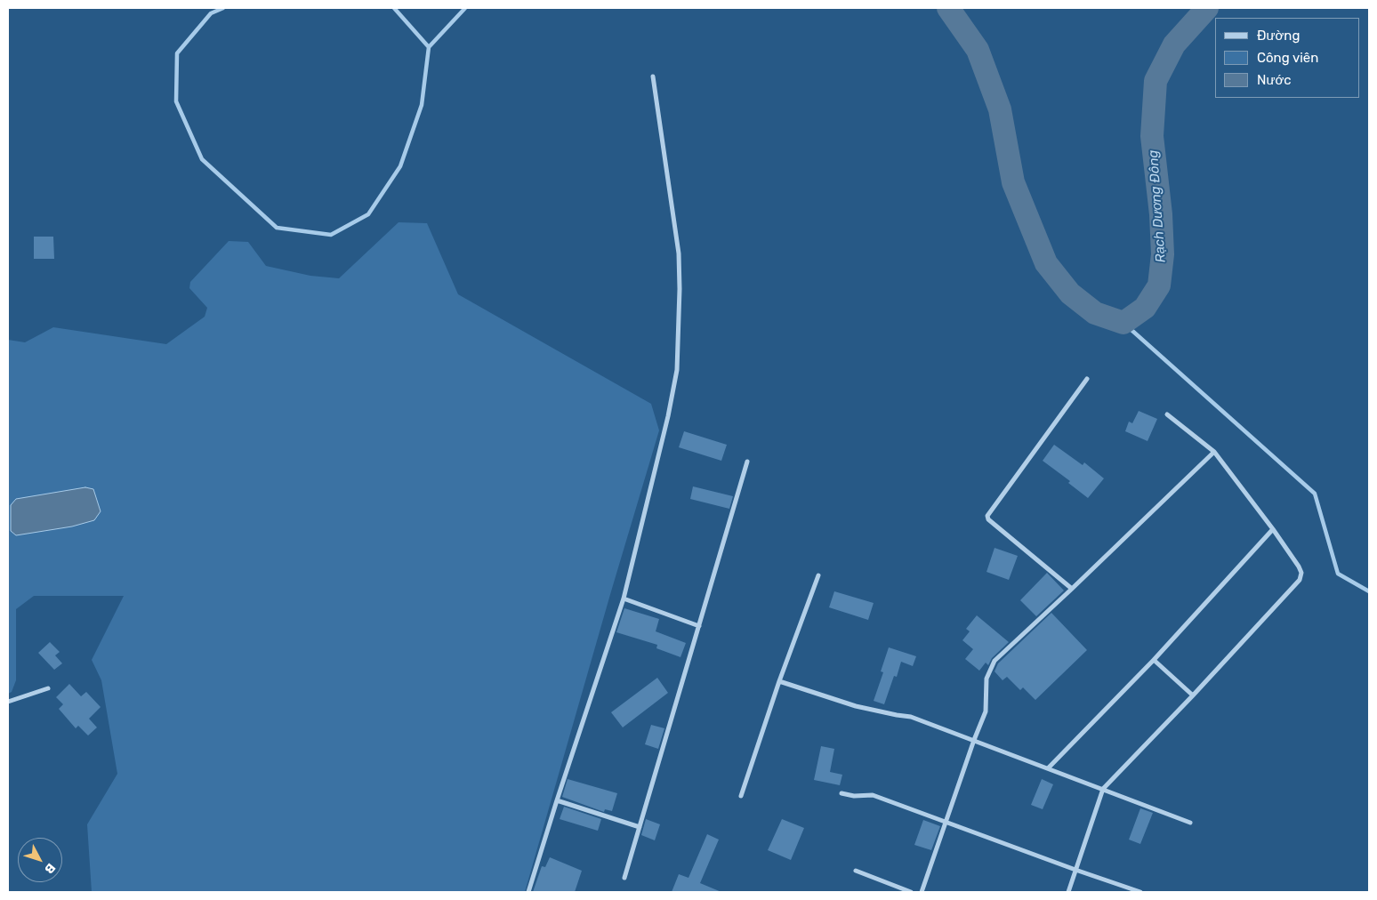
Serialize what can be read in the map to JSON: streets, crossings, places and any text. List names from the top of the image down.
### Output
{
  "water": ["Rạch Dương Đông"],
  "legend": ["Đường", "Công viên", "Nước"],
  "north": "bottom right"
}
